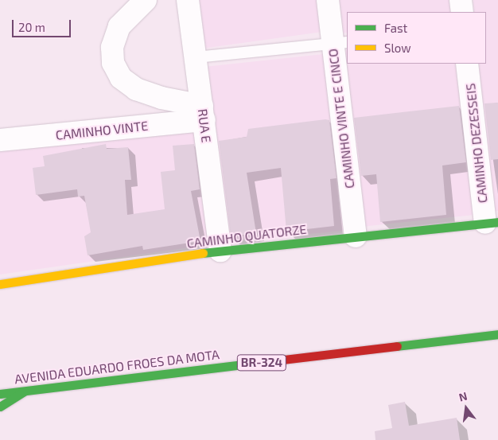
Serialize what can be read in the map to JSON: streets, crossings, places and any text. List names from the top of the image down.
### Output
{
  "streets": {
    "main road": ["CAMINHO QUATORZE", "BR-324", "AVENIDA EDUARDO FROES DA MOTA"],
    "street": [
      "CAMINHO VINTE E CINCO",
      "RUA E",
      "CAMINHO VINTE",
      "CAMINHO DEZESSEIS"
    ]
  },
  "crossings": [
    ["CAMINHO VINTE E CINCO", "CAMINHO QUATORZE"],
    ["RUA E", "CAMINHO VINTE"],
    ["RUA E", "CAMINHO QUATORZE"],
    ["CAMINHO DEZESSEIS", "CAMINHO QUATORZE"]
  ],
  "legend": ["Fast", "Slow"],
  "scale_bar": "20 m",
  "north": "top"
}
